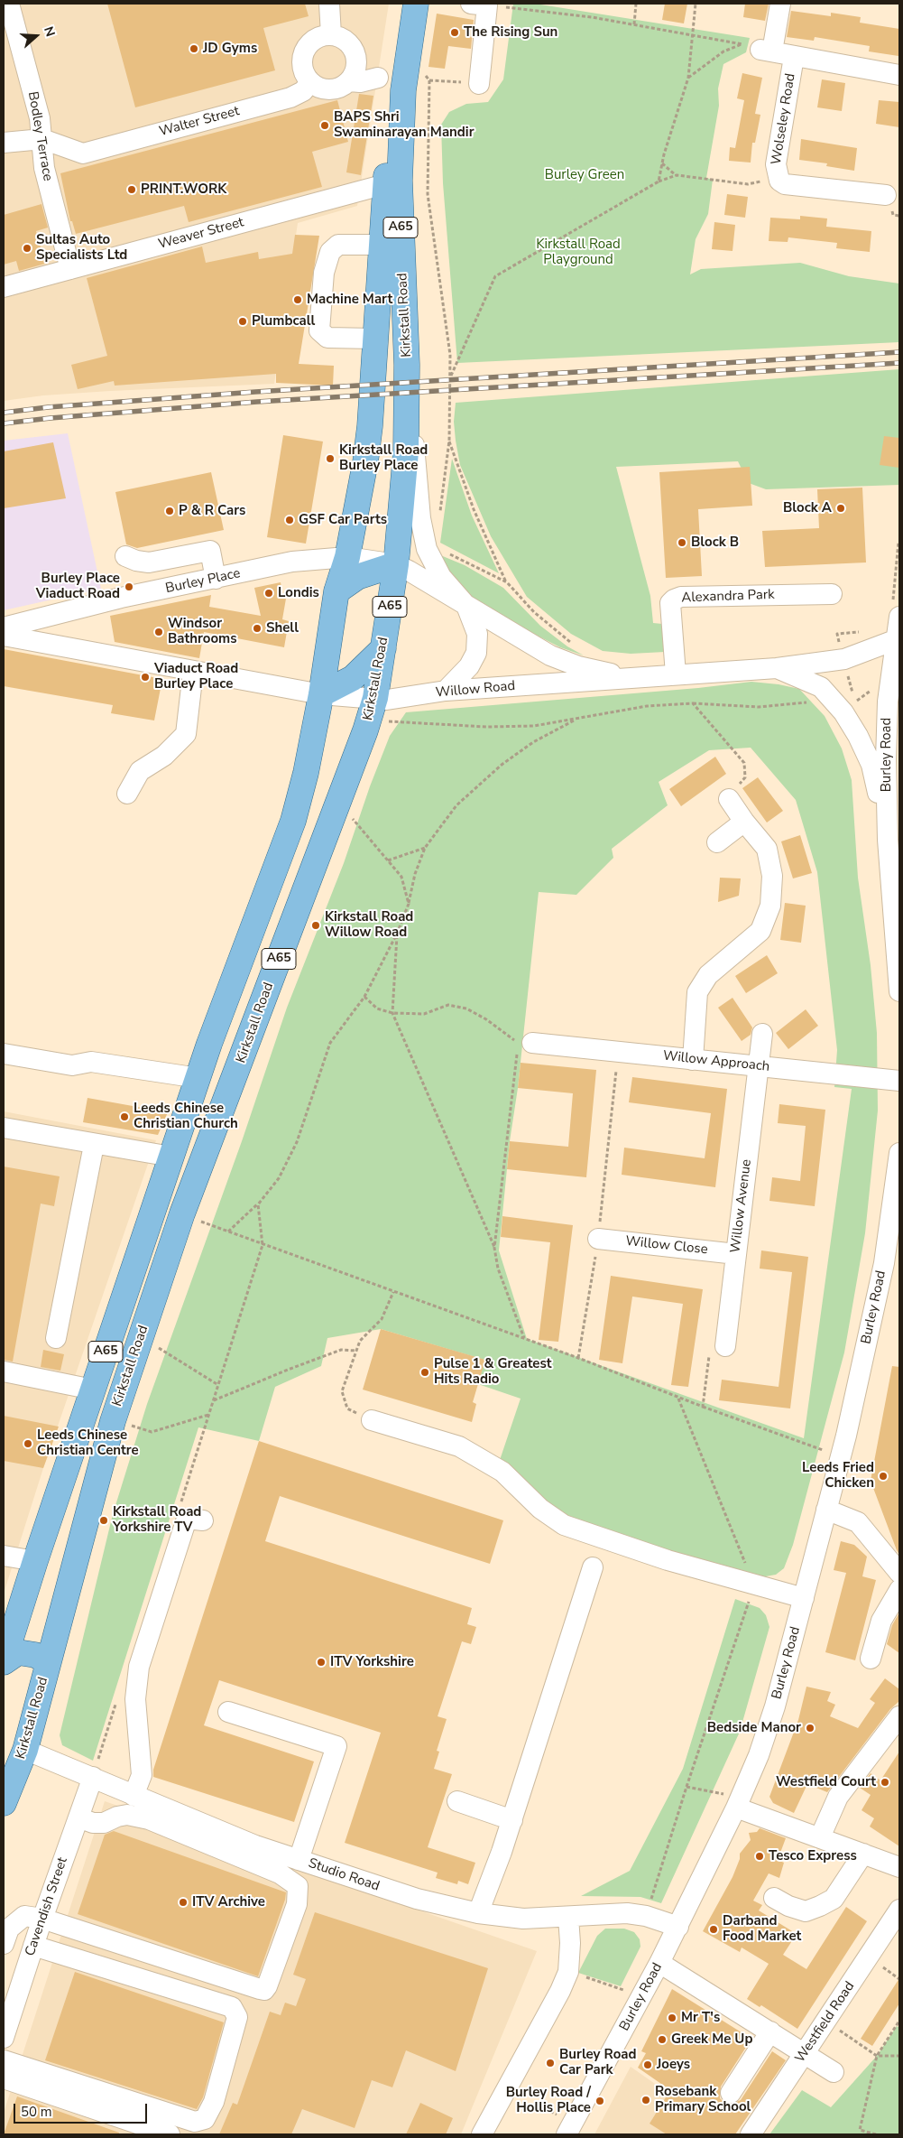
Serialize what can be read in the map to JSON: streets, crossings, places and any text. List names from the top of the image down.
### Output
{
  "streets": {
    "main road": ["A65", "Kirkstall Road"],
    "street": [
      "Wolseley Road",
      "Walter Street",
      "Bodley Terrace",
      "Weaver Street",
      "Burley Place",
      "Alexandra Park",
      "Willow Road",
      "Burley Road",
      "Willow Approach",
      "Willow Avenue",
      "Willow Close",
      "Studio Road",
      "Cavendish Street",
      "Westfield Road"
    ]
  },
  "crossings": [
    ["Walter Street", "Bodley Terrace"],
    ["Bodley Terrace", "Weaver Street"],
    ["Weaver Street", "Kirkstall Road"],
    ["Kirkstall Road", "Burley Place"],
    ["Kirkstall Road", "Willow Road"],
    ["Kirkstall Road", "Studio Road"],
    ["Burley Place", "Willow Road"],
    ["Alexandra Park", "Willow Road"],
    ["Willow Road", "Burley Road"],
    ["Burley Road", "Studio Road"],
    ["Willow Approach", "Willow Avenue"],
    ["Willow Avenue", "Willow Close"],
    ["Studio Road", "Cavendish Street"]
  ],
  "parks": ["Burley Green", "Kirkstall Road Playground"],
  "places": [
    "The Rising Sun",
    "JD Gyms",
    "BAPS Shri Swaminarayan Mandir",
    "PRINT.WORK",
    "Sultas Auto Specialists Ltd",
    "Machine Mart",
    "Plumbcall",
    "Kirkstall Road Burley Place",
    "Block A",
    "P & R Cars",
    "GSF Car Parts",
    "Block B",
    "Burley Place Viaduct Road",
    "Londis",
    "Shell",
    "Windsor Bathrooms",
    "Viaduct Road Burley Place",
    "Kirkstall Road Willow Road",
    "Leeds Chinese Christian Church",
    "Pulse 1 & Greatest Hits Radio",
    "Leeds Chinese Christian Centre",
    "Leeds Fried Chicken",
    "Kirkstall Road Yorkshire TV",
    "ITV Yorkshire",
    "Bedside Manor",
    "Westfield Court",
    "Tesco Express",
    "ITV Archive",
    "Darband Food Market",
    "Mr T's",
    "Greek Me Up",
    "Burley Road Car Park",
    "Joeys",
    "Rosebank Primary School",
    "Burley Road / Hollis Place"
  ],
  "scale_bar": "50 m",
  "north": "right"
}
